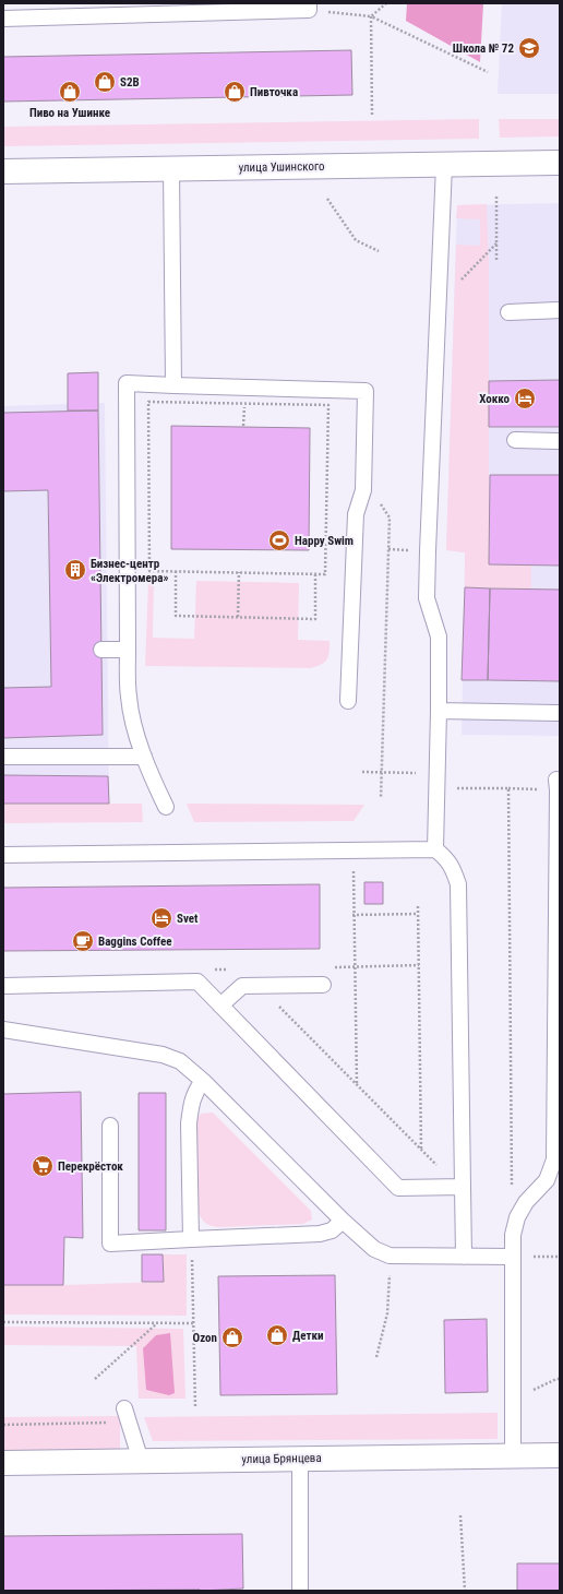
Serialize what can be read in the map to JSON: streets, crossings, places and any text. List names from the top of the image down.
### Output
{
  "streets": {
    "street": ["улица Ушинского", "улица Брянцева"]
  },
  "places": {
    "school or university": ["Школа № 72"],
    "shop": [
      "S2B",
      "Пиво на Ушинке",
      "Пивточка",
      "Детки",
      "Ozon"
    ],
    "hotel": ["Хокко", "Svet"],
    "sports": ["Happy Swim"],
    "building": ["Бизнес-центр «Электромера»"],
    "cafe": ["Baggins Coffee"],
    "supermarket": ["Перекрёсток"]
  }
}
